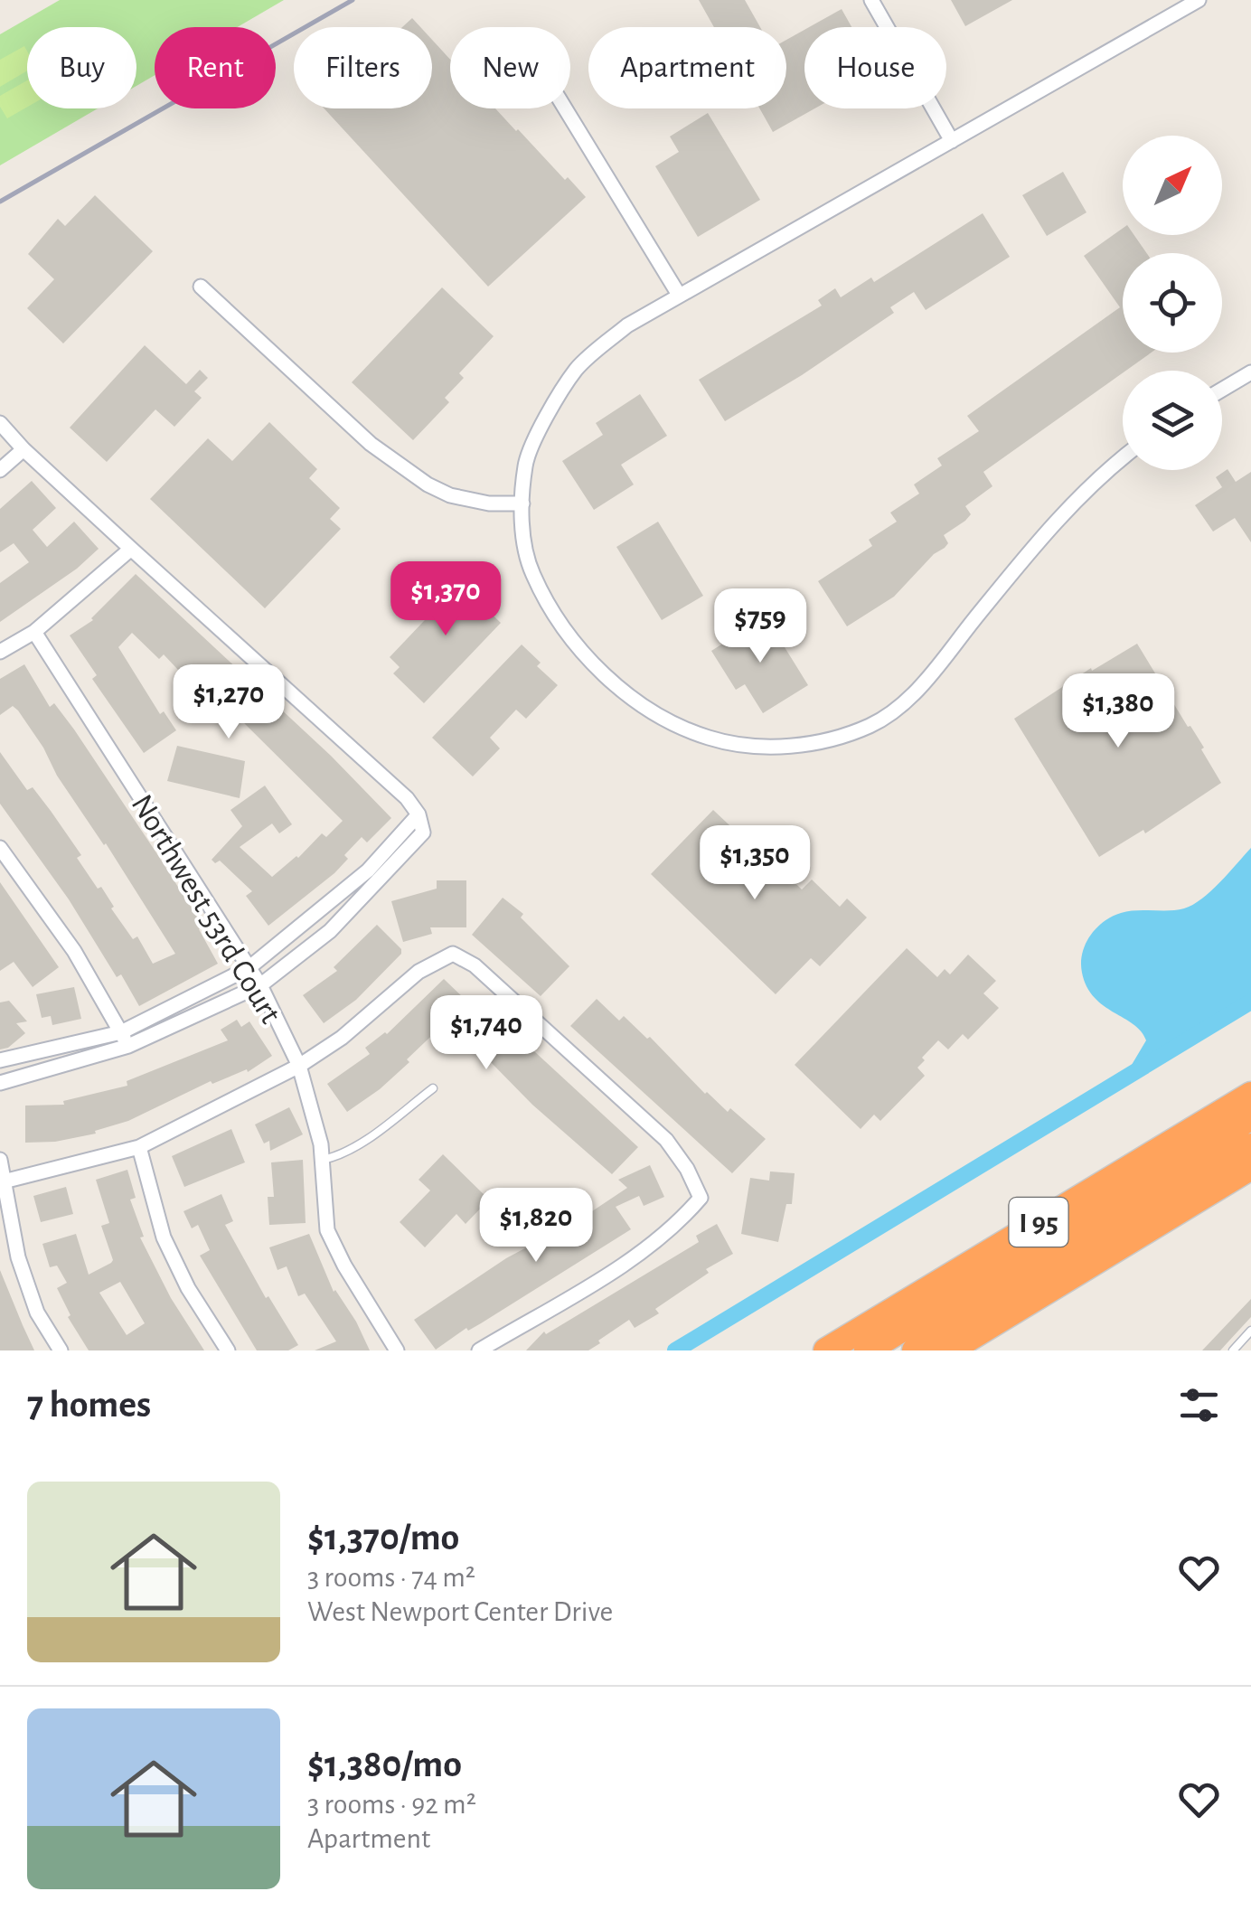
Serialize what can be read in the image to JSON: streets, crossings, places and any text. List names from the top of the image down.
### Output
{
  "streets": {
    "highway": ["I 95"],
    "street": ["Northwest 53rd Court"]
  },
  "north": "top right",
  "page": {
    "chip": [
      "Buy",
      "Rent",
      "Filters",
      "New",
      "Apartment",
      "House"
    ],
    "price": [
      "$1,370",
      "$759",
      "$1,270",
      "$1,380",
      "$1,350",
      "$1,740",
      "$1,820"
    ],
    "heading": "7 homes",
    "list": [
      {
        "name": "$1,370/mo",
        "note": "3 rooms · 74 m² · West Newport Center Drive"
      },
      {
        "name": "$1,380/mo",
        "note": "3 rooms · 92 m² · Apartment"
      }
    ]
  }
}
